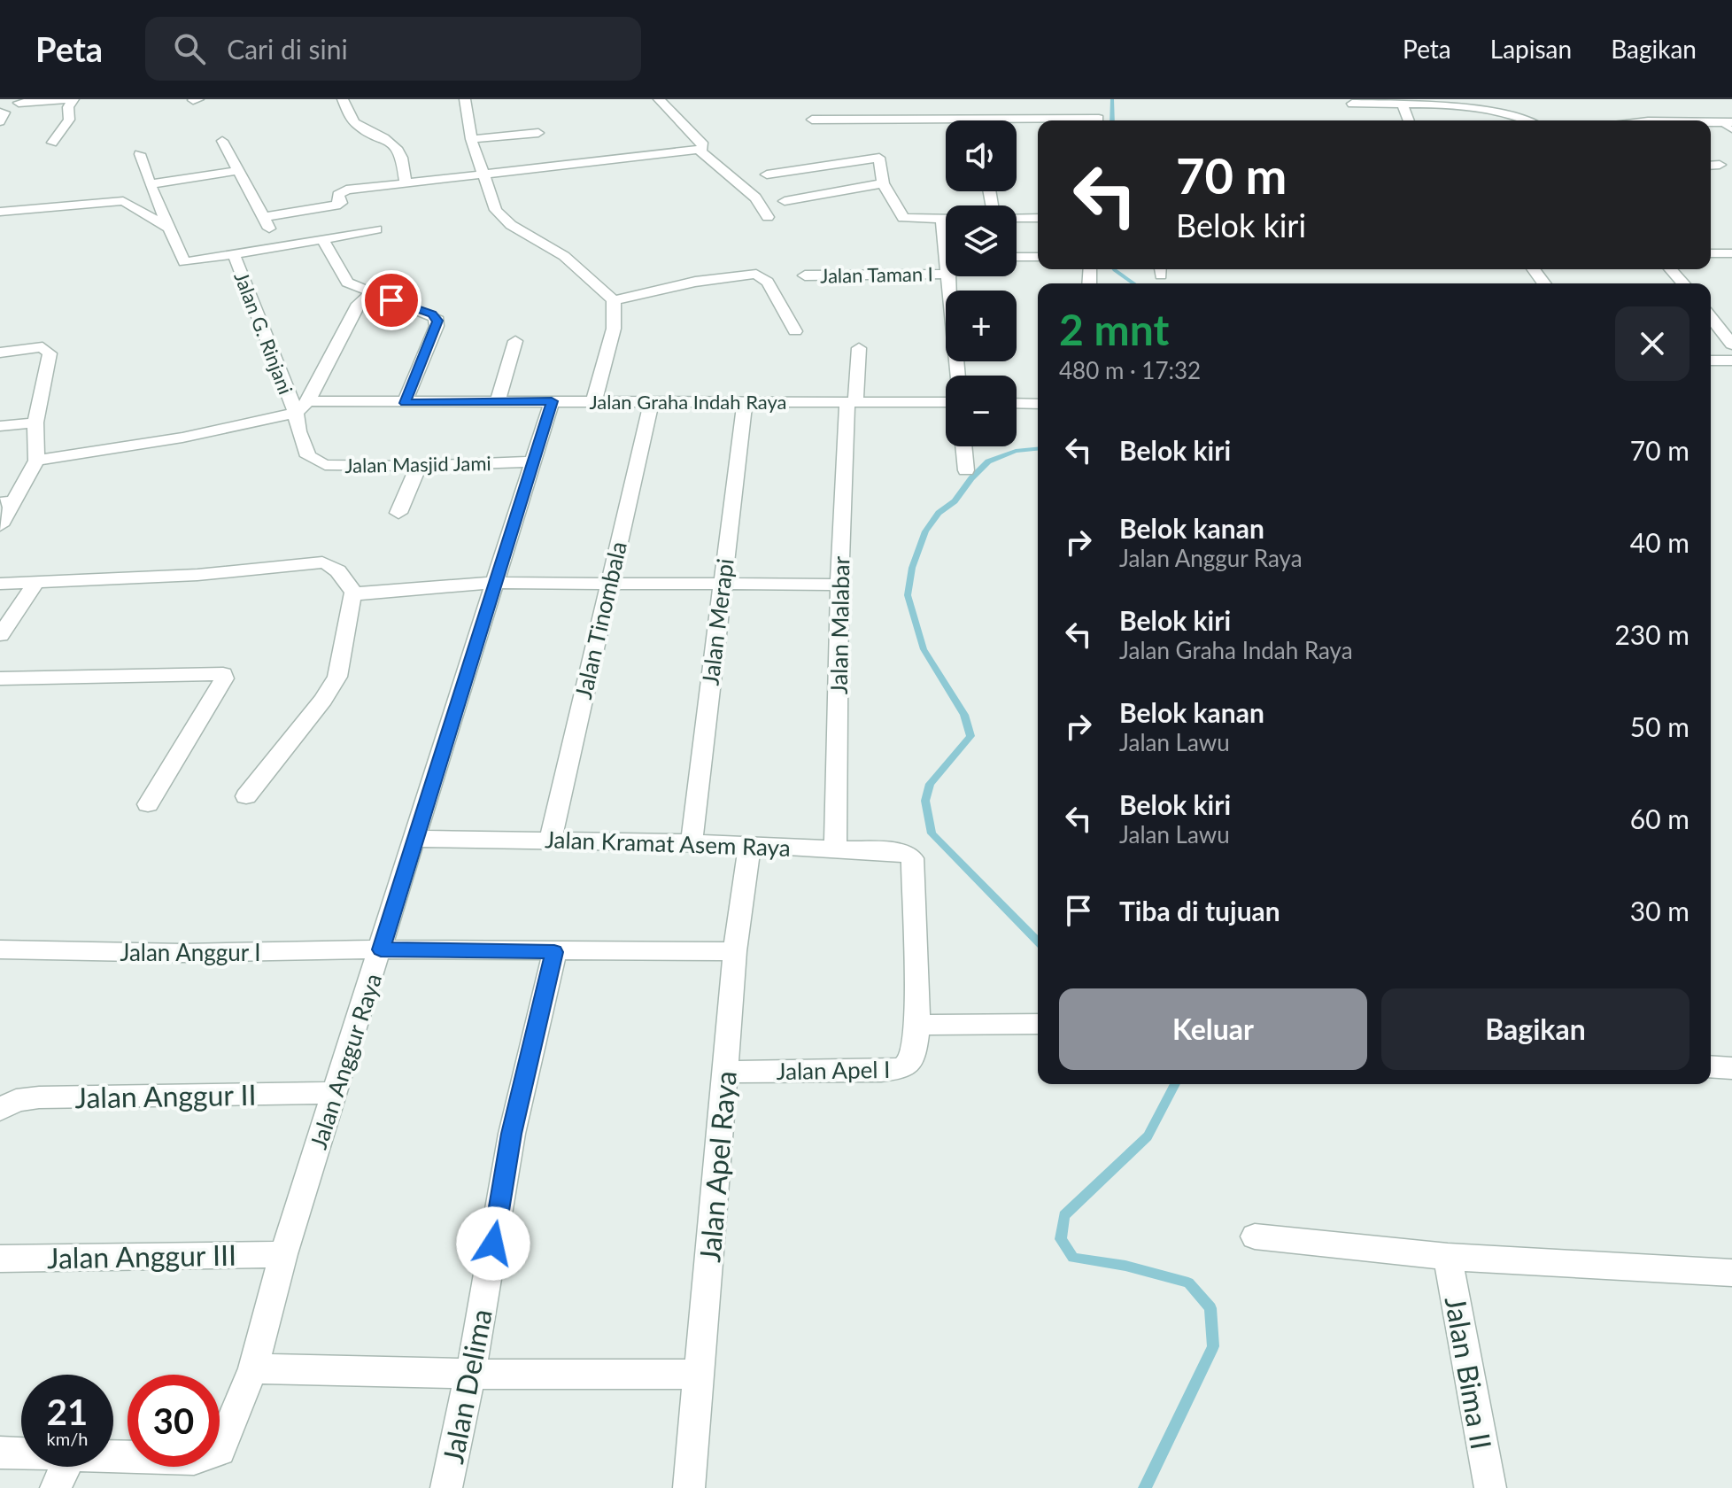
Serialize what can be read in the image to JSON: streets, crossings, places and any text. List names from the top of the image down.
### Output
{
  "streets": {
    "street": [
      "Jalan Taman I",
      "Jalan G. Rinjani",
      "Jalan Graha Indah Raya",
      "Jalan Masjid Jami",
      "Jalan Tinombala",
      "Jalan Merapi",
      "Jalan Malabar",
      "Jalan Kramat Asem Raya",
      "Jalan Anggur I",
      "Jalan Anggur Raya",
      "Jalan Apel I",
      "Jalan Anggur II",
      "Jalan Apel Raya",
      "Jalan Anggur III",
      "Jalan Bima II",
      "Jalan Delima"
    ]
  },
  "crossings": [
    ["Jalan G. Rinjani", "Jalan Masjid Jami"],
    ["Jalan Graha Indah Raya", "Jalan Tinombala"],
    ["Jalan Graha Indah Raya", "Jalan Merapi"],
    ["Jalan Graha Indah Raya", "Jalan Malabar"],
    ["Jalan Graha Indah Raya", "Jalan Anggur Raya"],
    ["Jalan Masjid Jami", "Jalan Anggur Raya"],
    ["Jalan Tinombala", "Jalan Kramat Asem Raya"],
    ["Jalan Merapi", "Jalan Kramat Asem Raya"],
    ["Jalan Malabar", "Jalan Kramat Asem Raya"],
    ["Jalan Kramat Asem Raya", "Jalan Anggur Raya"],
    ["Jalan Kramat Asem Raya", "Jalan Apel I"],
    ["Jalan Kramat Asem Raya", "Jalan Apel Raya"],
    ["Jalan Anggur I", "Jalan Anggur Raya"],
    ["Jalan Anggur I", "Jalan Apel Raya"],
    ["Jalan Anggur I", "Jalan Delima"],
    ["Jalan Anggur Raya", "Jalan Anggur II"],
    ["Jalan Anggur Raya", "Jalan Anggur III"],
    ["Jalan Apel I", "Jalan Apel Raya"]
  ],
  "page": {
    "header": "Peta",
    "search": "Cari di sini",
    "nav": ["Peta", "Lapisan", "Bagikan"],
    "map_buttons": ["+", "−"],
    "turn": ["70 m", "Belok kiri"],
    "heading": ["2 mnt", "480 m · 17:32"],
    "list": [
      {
        "name": "Belok kiri",
        "value": "70 m"
      },
      {
        "name": "Belok kanan",
        "note": "Jalan Anggur Raya",
        "value": "40 m"
      },
      {
        "name": "Belok kiri",
        "note": "Jalan Graha Indah Raya",
        "value": "230 m"
      },
      {
        "name": "Belok kanan",
        "note": "Jalan Lawu",
        "value": "50 m"
      },
      {
        "name": "Belok kiri",
        "note": "Jalan Lawu",
        "value": "60 m"
      },
      {
        "name": "Tiba di tujuan",
        "value": "30 m"
      }
    ],
    "buttons": ["Keluar", "Bagikan"],
    "speed": "21 km/h",
    "limit": "30"
  }
}
